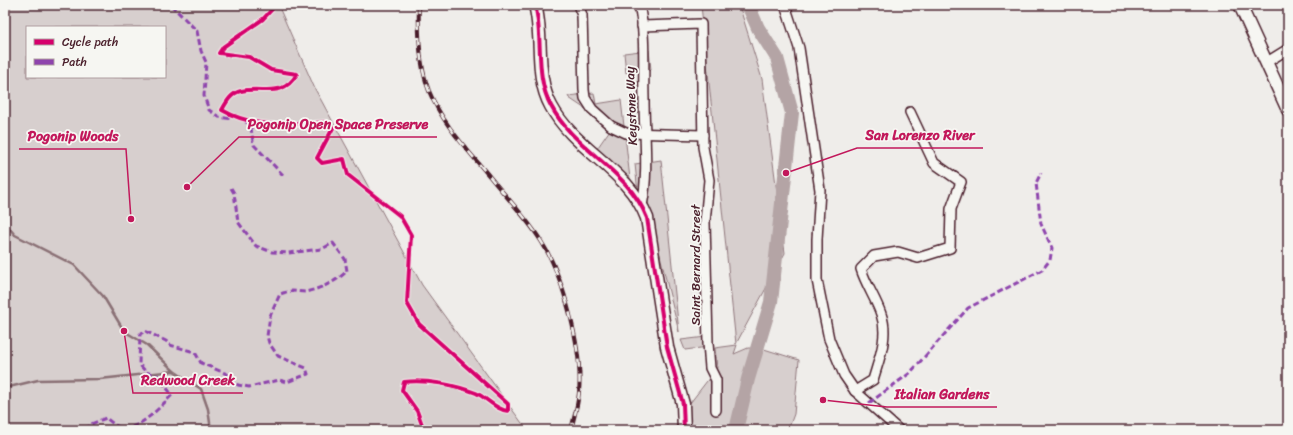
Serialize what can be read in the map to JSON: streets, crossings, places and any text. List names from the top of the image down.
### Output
{
  "streets": {
    "street": ["Keystone Way", "Saint Bernard Street"]
  },
  "crossings": [
    ["Keystone Way", "Saint Bernard Street"]
  ],
  "places": [
    "San Lorenzo River",
    "Pogonip Open Space Preserve",
    "Pogonip Woods",
    "Redwood Creek",
    "Italian Gardens"
  ],
  "legend": ["Cycle path", "Path"]
}
